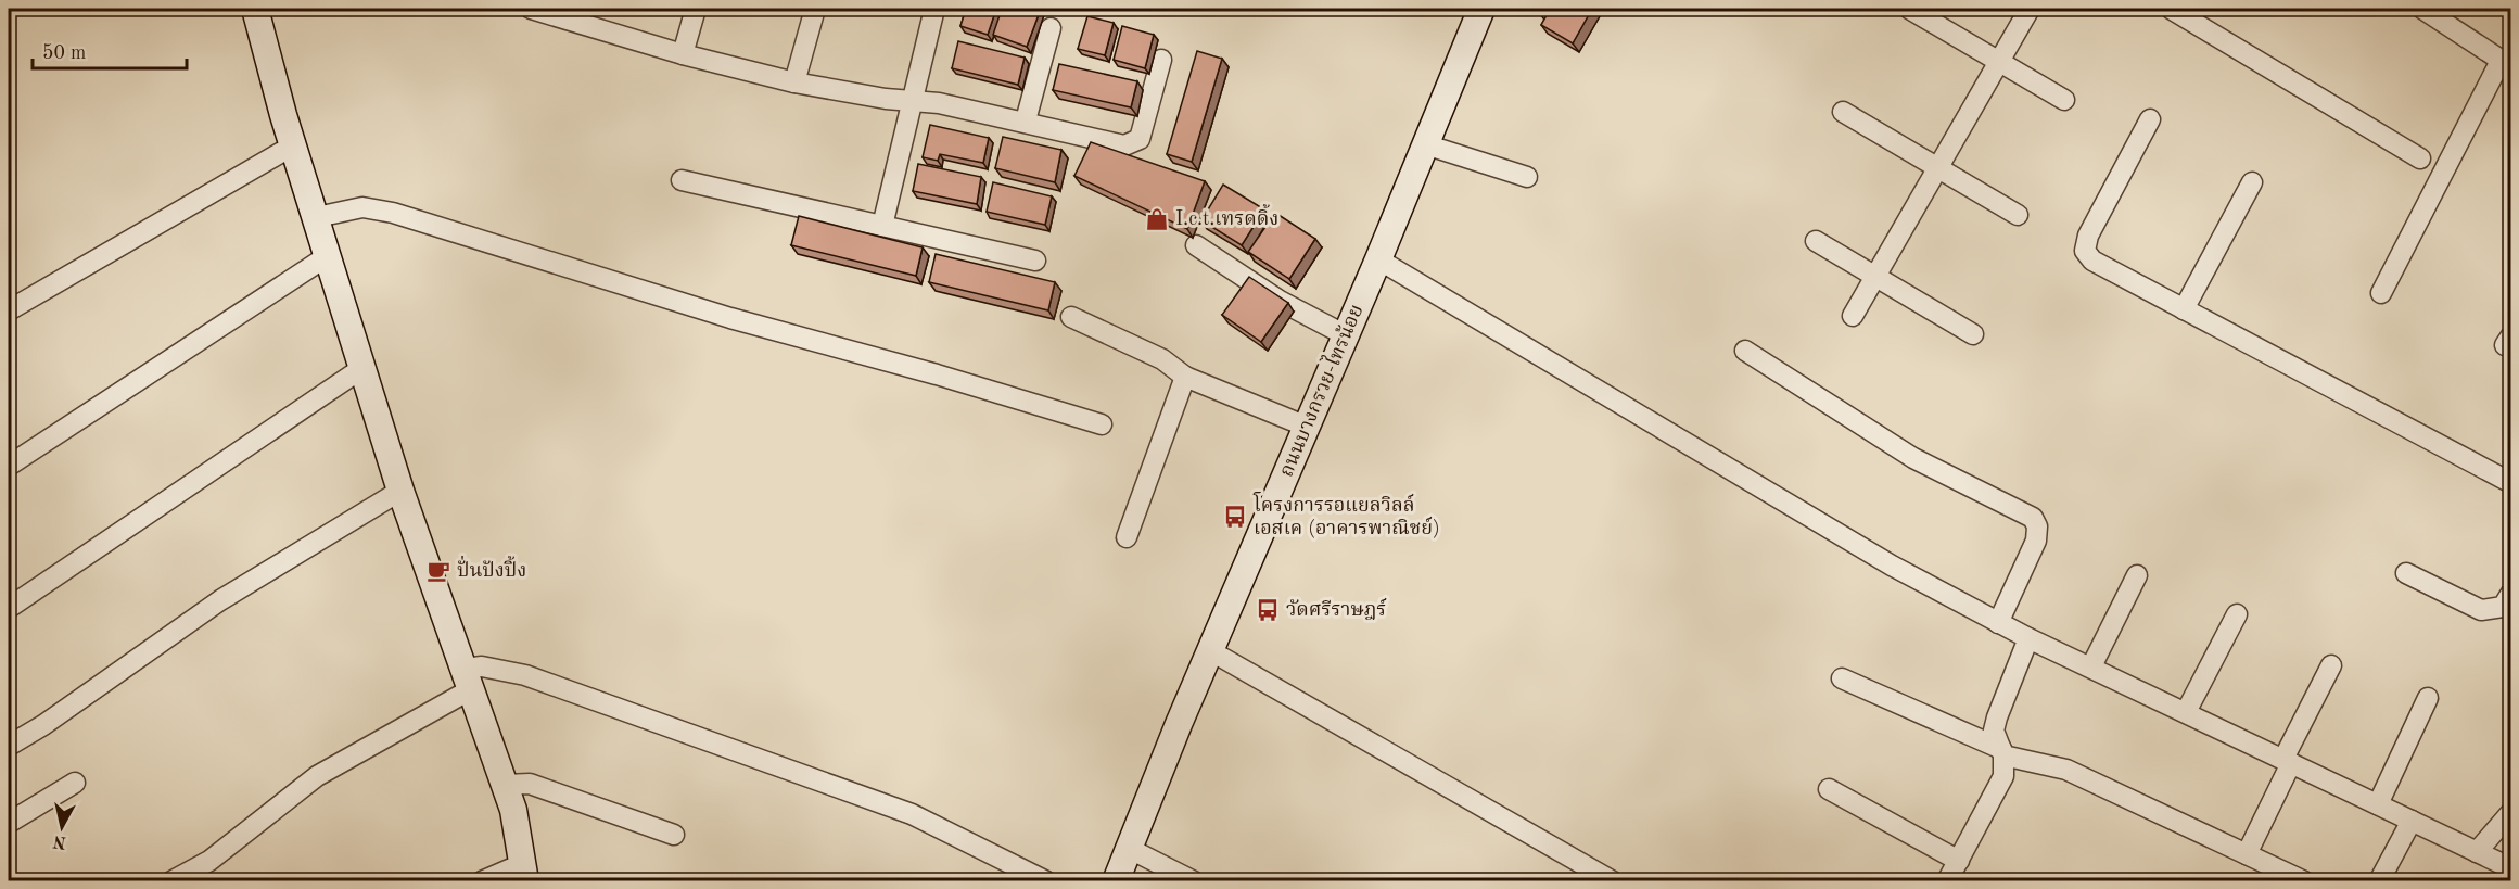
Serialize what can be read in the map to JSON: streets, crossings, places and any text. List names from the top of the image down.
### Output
{
  "streets": {
    "main road": ["ถนนบางกรวย-ไทรน้อย"]
  },
  "places": {
    "shop": ["I.c.t.เทรดดิ้ง"],
    "bus stop": ["โครงการรอแยลวิลล์ เอสเค (อาคารพาณิชย์)", "วัดศรีราษฎร์"],
    "cafe": ["ปั่นปังปิ้ง"]
  },
  "scale_bar": "50 m",
  "north": "bottom"
}
